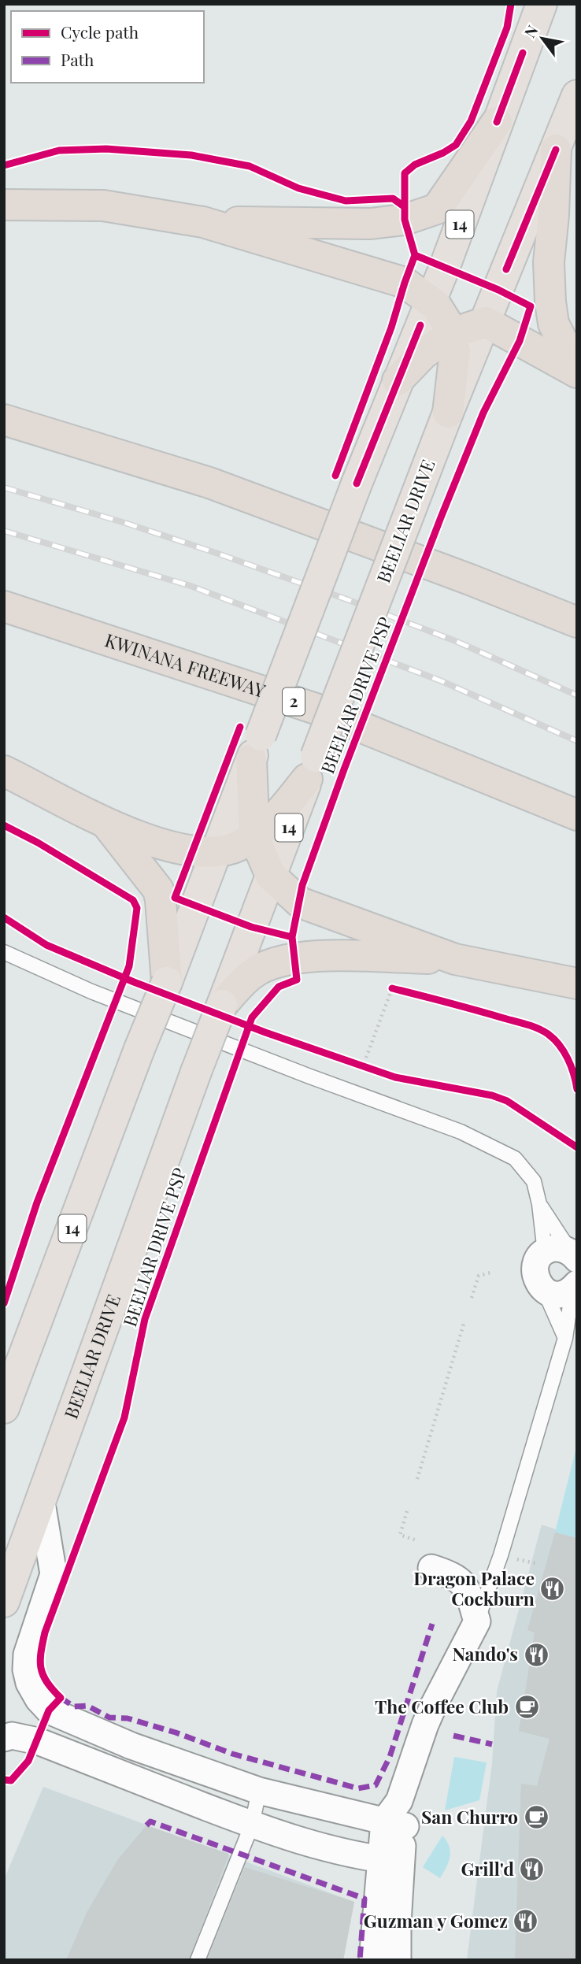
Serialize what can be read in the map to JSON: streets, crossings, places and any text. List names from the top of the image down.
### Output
{
  "streets": {
    "highway": [
      "14",
      "BEELIAR DRIVE",
      "KWINANA FREEWAY",
      "2"
    ],
    "cycle path": ["BEELIAR DRIVE PSP"]
  },
  "places": {
    "restaurant": [
      "Dragon Palace Cockburn",
      "Nando's",
      "Grill'd",
      "Guzman y Gomez"
    ],
    "cafe": ["The Coffee Club", "San Churro"]
  },
  "legend": ["Cycle path", "Path"],
  "north": "top left"
}
